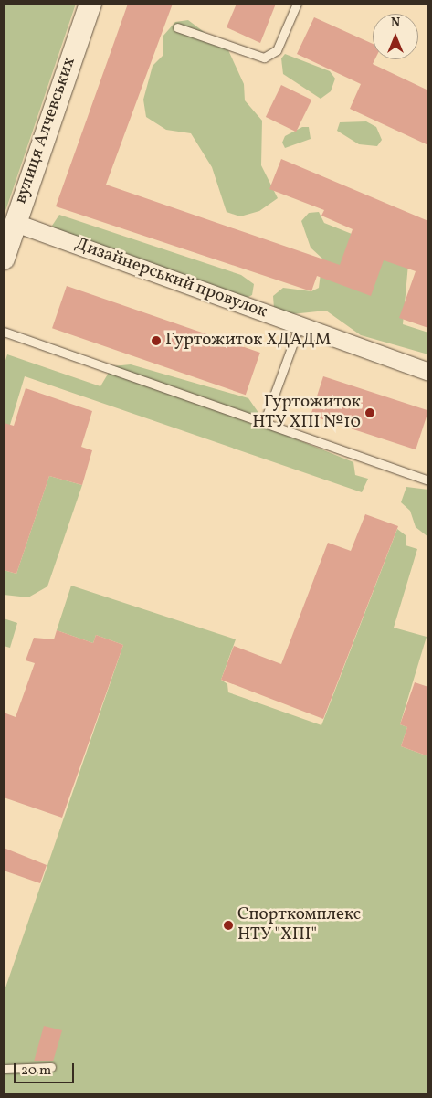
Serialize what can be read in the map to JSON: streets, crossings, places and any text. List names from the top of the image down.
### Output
{
  "streets": {
    "street": ["вулиця Алчевських", "Дизайнерський провулок"]
  },
  "crossings": [
    ["вулиця Алчевських", "Дизайнерський провулок"]
  ],
  "places": ["Гуртожиток ХДАДМ", "Гуртожиток НТУ ХПІ №10", "Спорткомплекс НТУ \"ХПІ\""],
  "scale_bar": "20 m",
  "north": "top"
}
